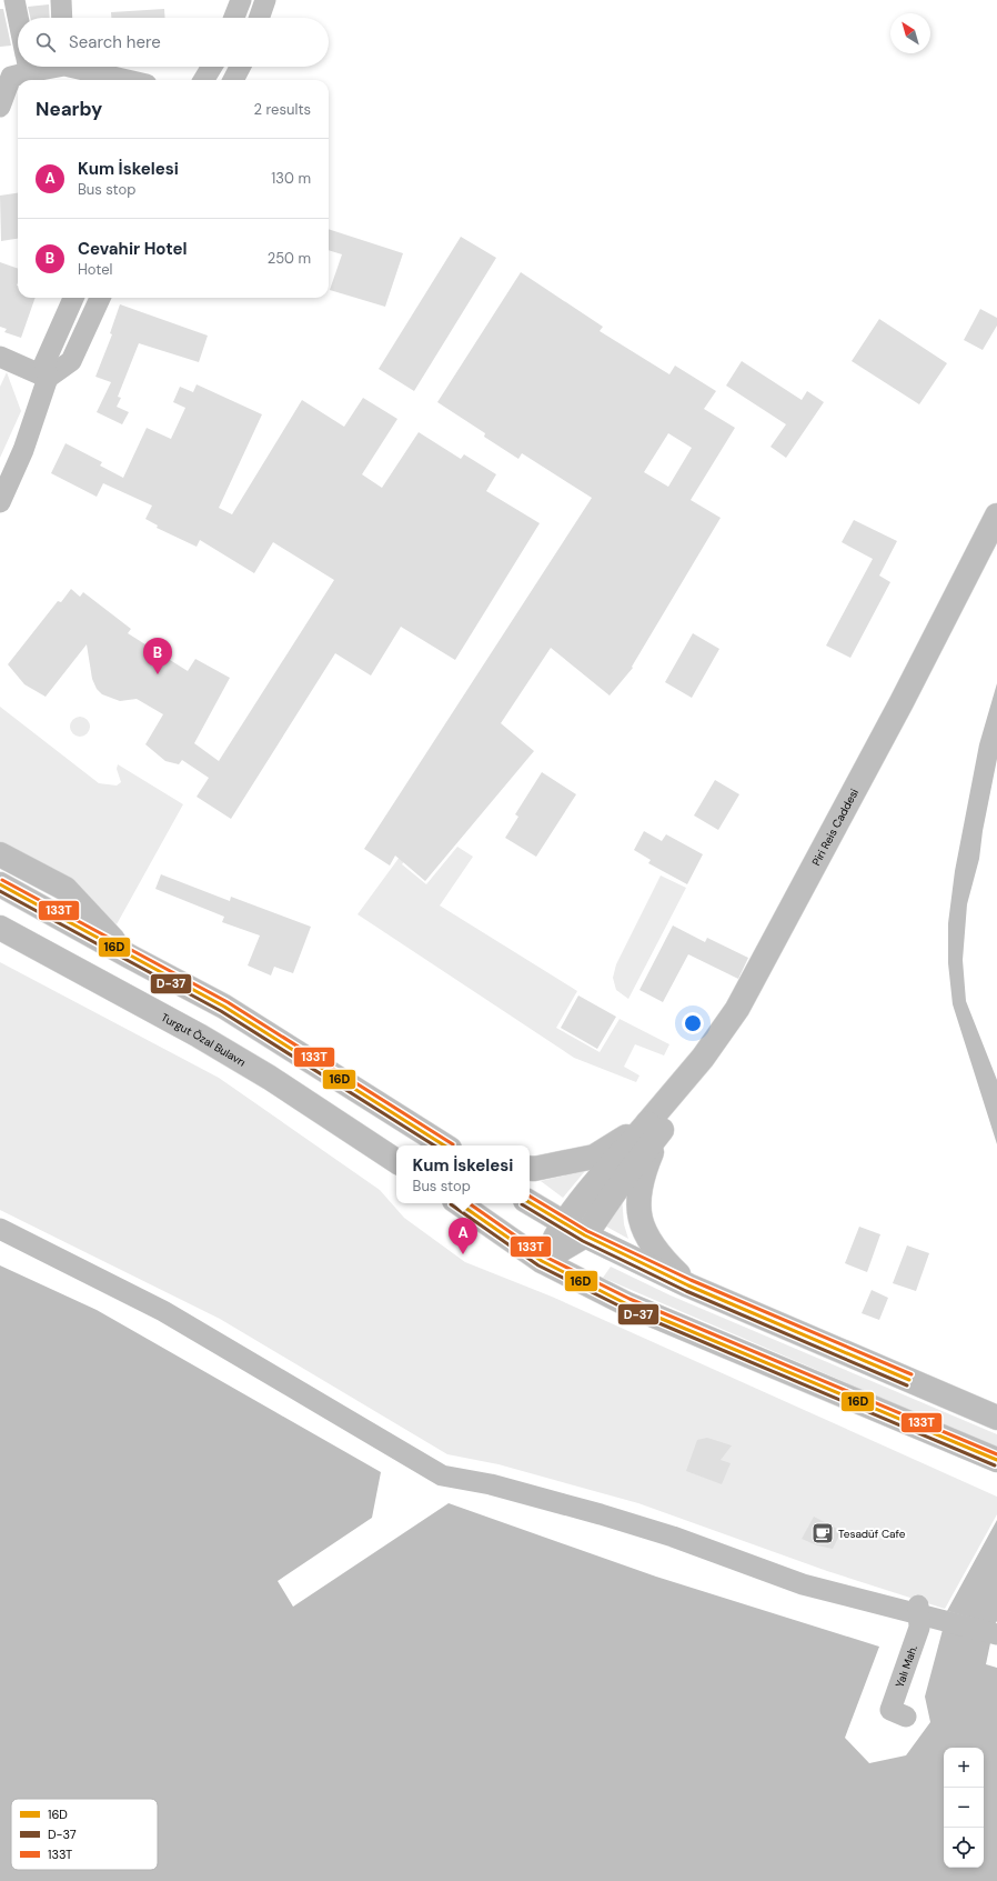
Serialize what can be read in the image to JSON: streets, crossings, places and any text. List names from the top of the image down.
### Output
{
  "streets": {
    "main road": ["Piri Reis Caddesi", "Turgut Özal Bulavrı"],
    "street": ["Yalı Mah."]
  },
  "places": {
    "cafe": ["Tesadüf Cafe"]
  },
  "lines": ["transit line 133T", "transit line 16D", "transit line D-37"],
  "legend": ["16D", "D-37", "133T"],
  "north": "top left",
  "page": {
    "search": "Search here",
    "heading": ["Nearby", "2 results"],
    "list": [
      {
        "mark": "A",
        "name": "Kum İskelesi",
        "note": "Bus stop",
        "value": "130 m"
      },
      {
        "mark": "B",
        "name": "Cevahir Hotel",
        "note": "Hotel",
        "value": "250 m"
      }
    ],
    "pins": ["B", "A"],
    "popup": ["Kum İskelesi", "Bus stop"],
    "map_buttons": ["+", "−"]
  }
}
